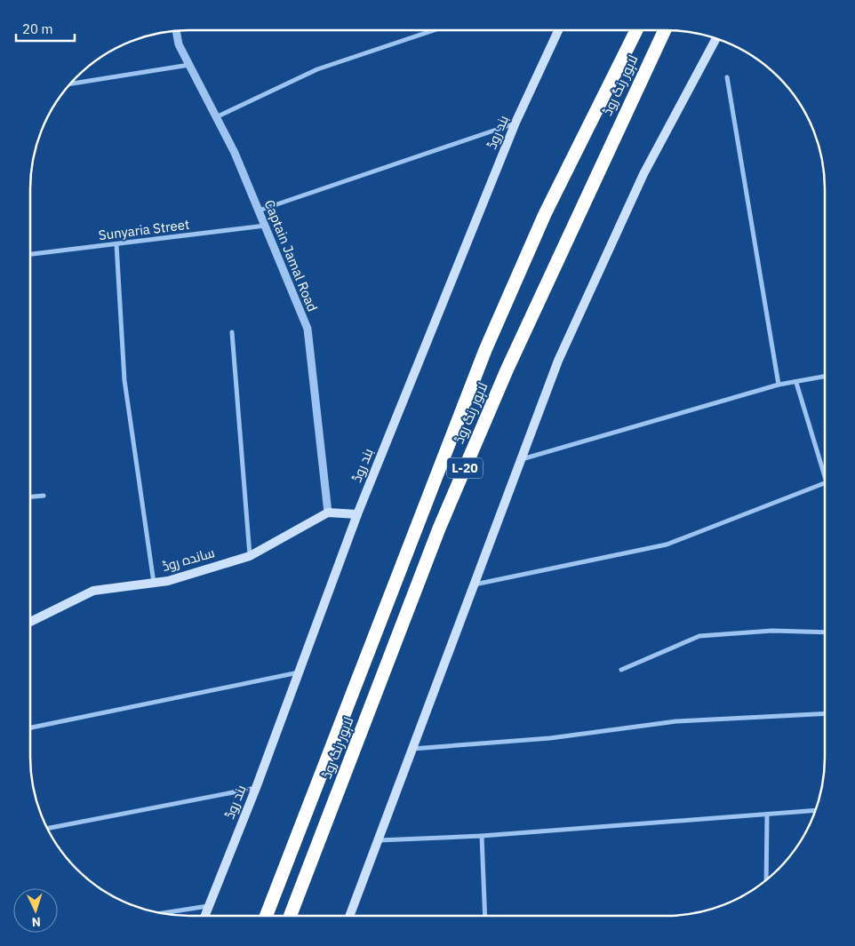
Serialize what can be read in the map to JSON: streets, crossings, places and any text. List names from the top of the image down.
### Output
{
  "streets": {
    "highway": ["لاہور رنگ روڈ", "L-20"],
    "main road": ["بند روڈ", "ساندہ روڈ"],
    "street": ["Sunyaria Street", "Captain Jamal Road"]
  },
  "crossings": [
    ["Sunyaria Street", "Captain Jamal Road"],
    ["Captain Jamal Road", "ساندہ روڈ"]
  ],
  "scale_bar": "20 m",
  "north": "bottom"
}
